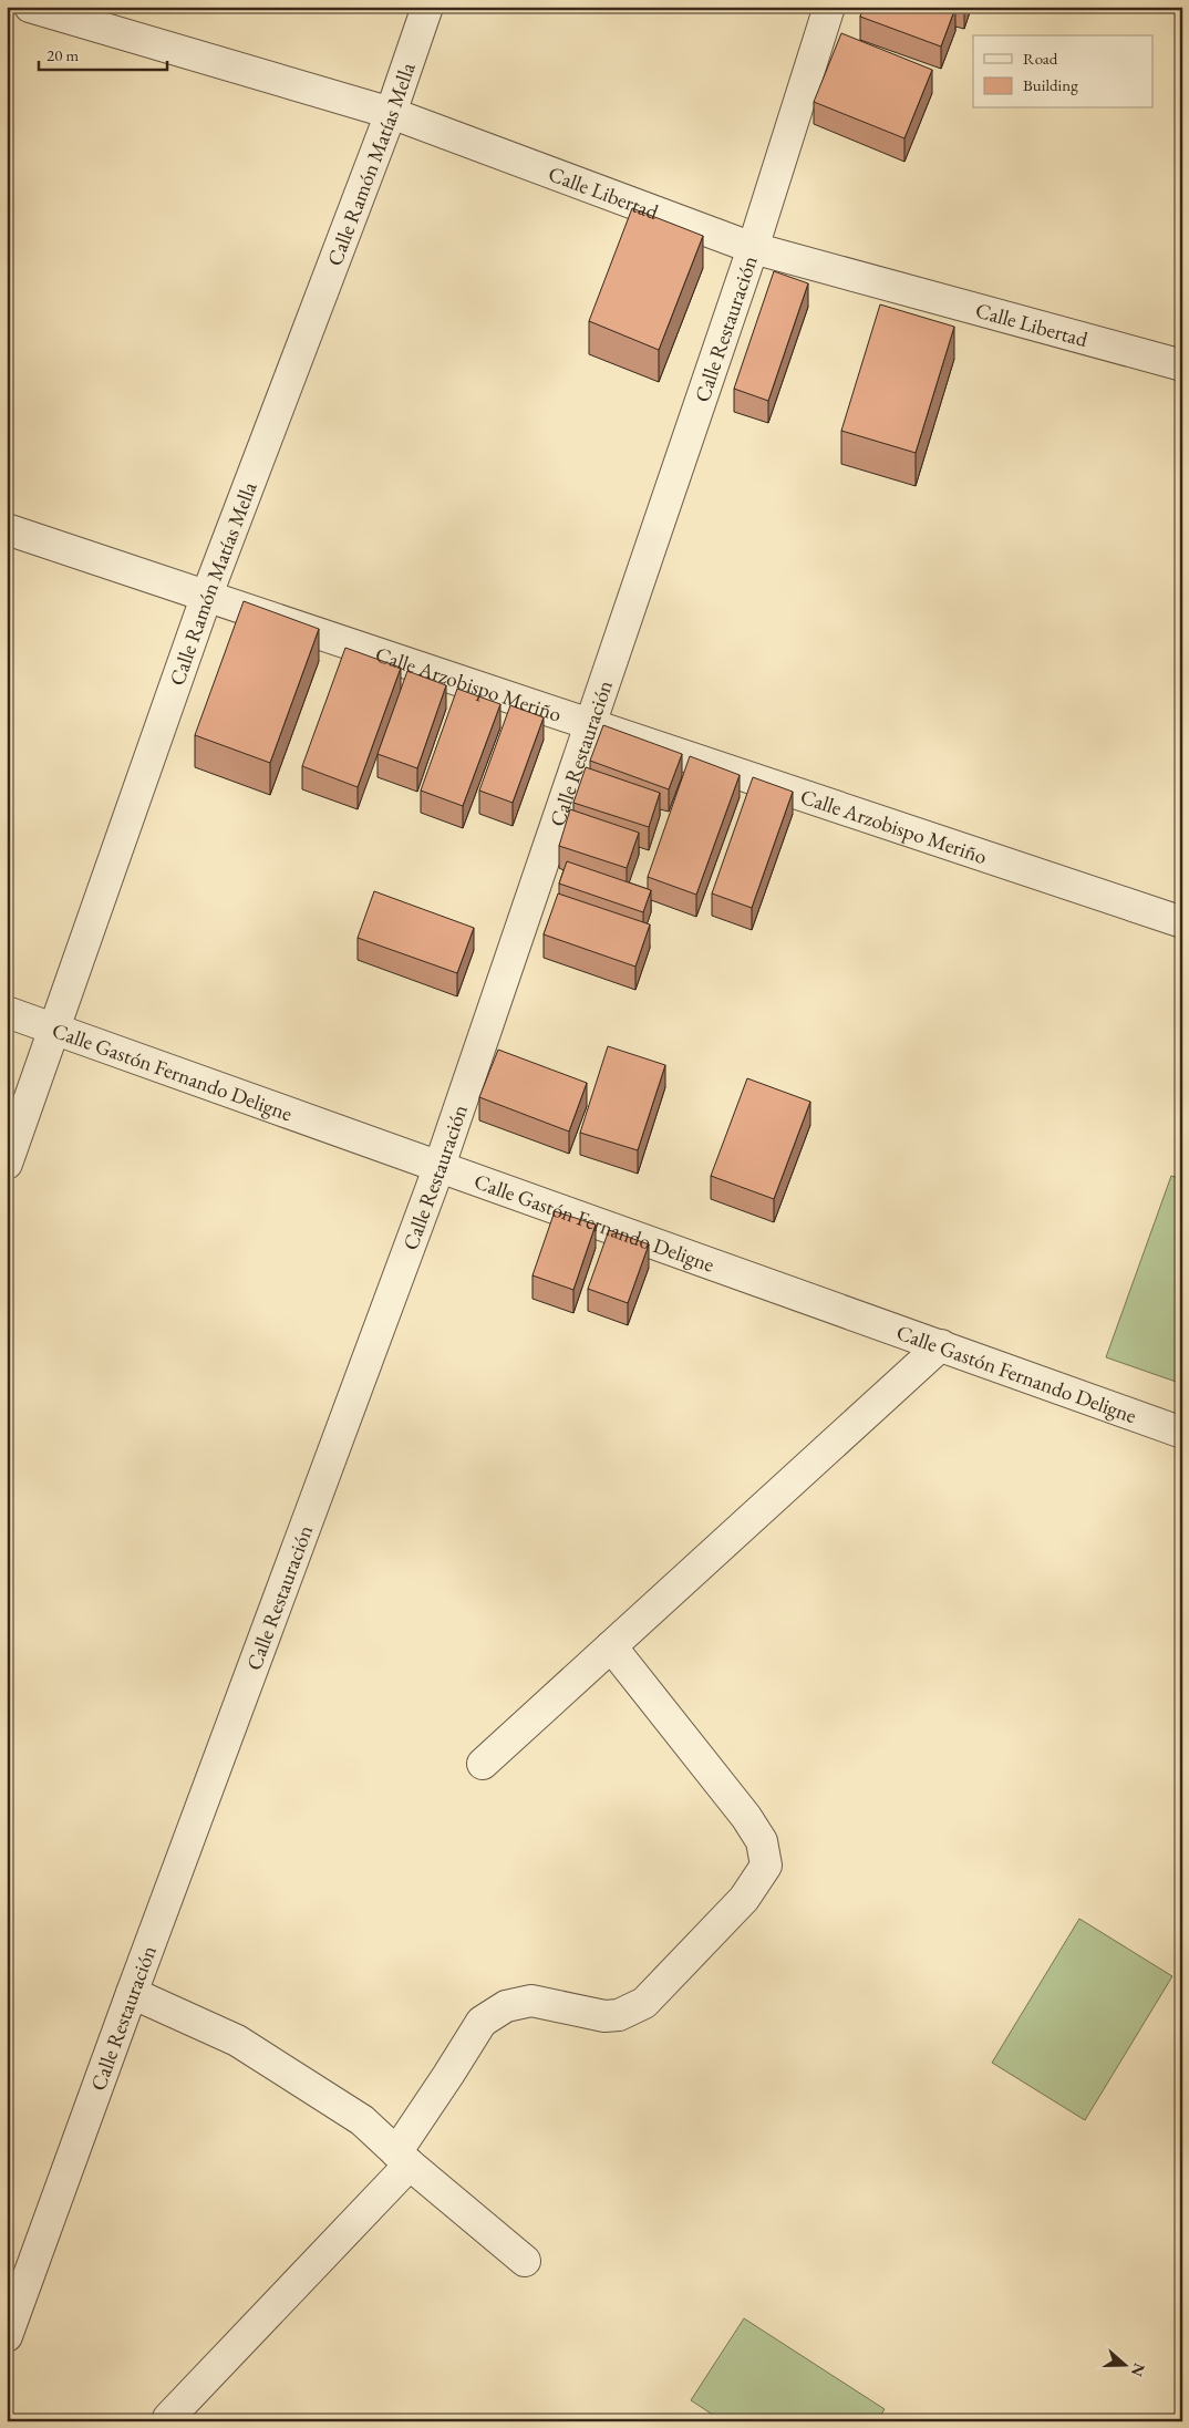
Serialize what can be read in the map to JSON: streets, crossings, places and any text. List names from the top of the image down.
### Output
{
  "streets": {
    "street": [
      "Calle Ramón Matías Mella",
      "Calle Libertad",
      "Calle Restauración",
      "Calle Arzobispo Meriño",
      "Calle Gastón Fernando Deligne"
    ]
  },
  "crossings": [
    ["Calle Ramón Matías Mella", "Calle Libertad"],
    ["Calle Ramón Matías Mella", "Calle Arzobispo Meriño"],
    ["Calle Ramón Matías Mella", "Calle Gastón Fernando Deligne"],
    ["Calle Libertad", "Calle Restauración"],
    ["Calle Restauración", "Calle Arzobispo Meriño"],
    ["Calle Restauración", "Calle Gastón Fernando Deligne"]
  ],
  "legend": ["Road", "Building"],
  "scale_bar": "20 m",
  "north": "right"
}
